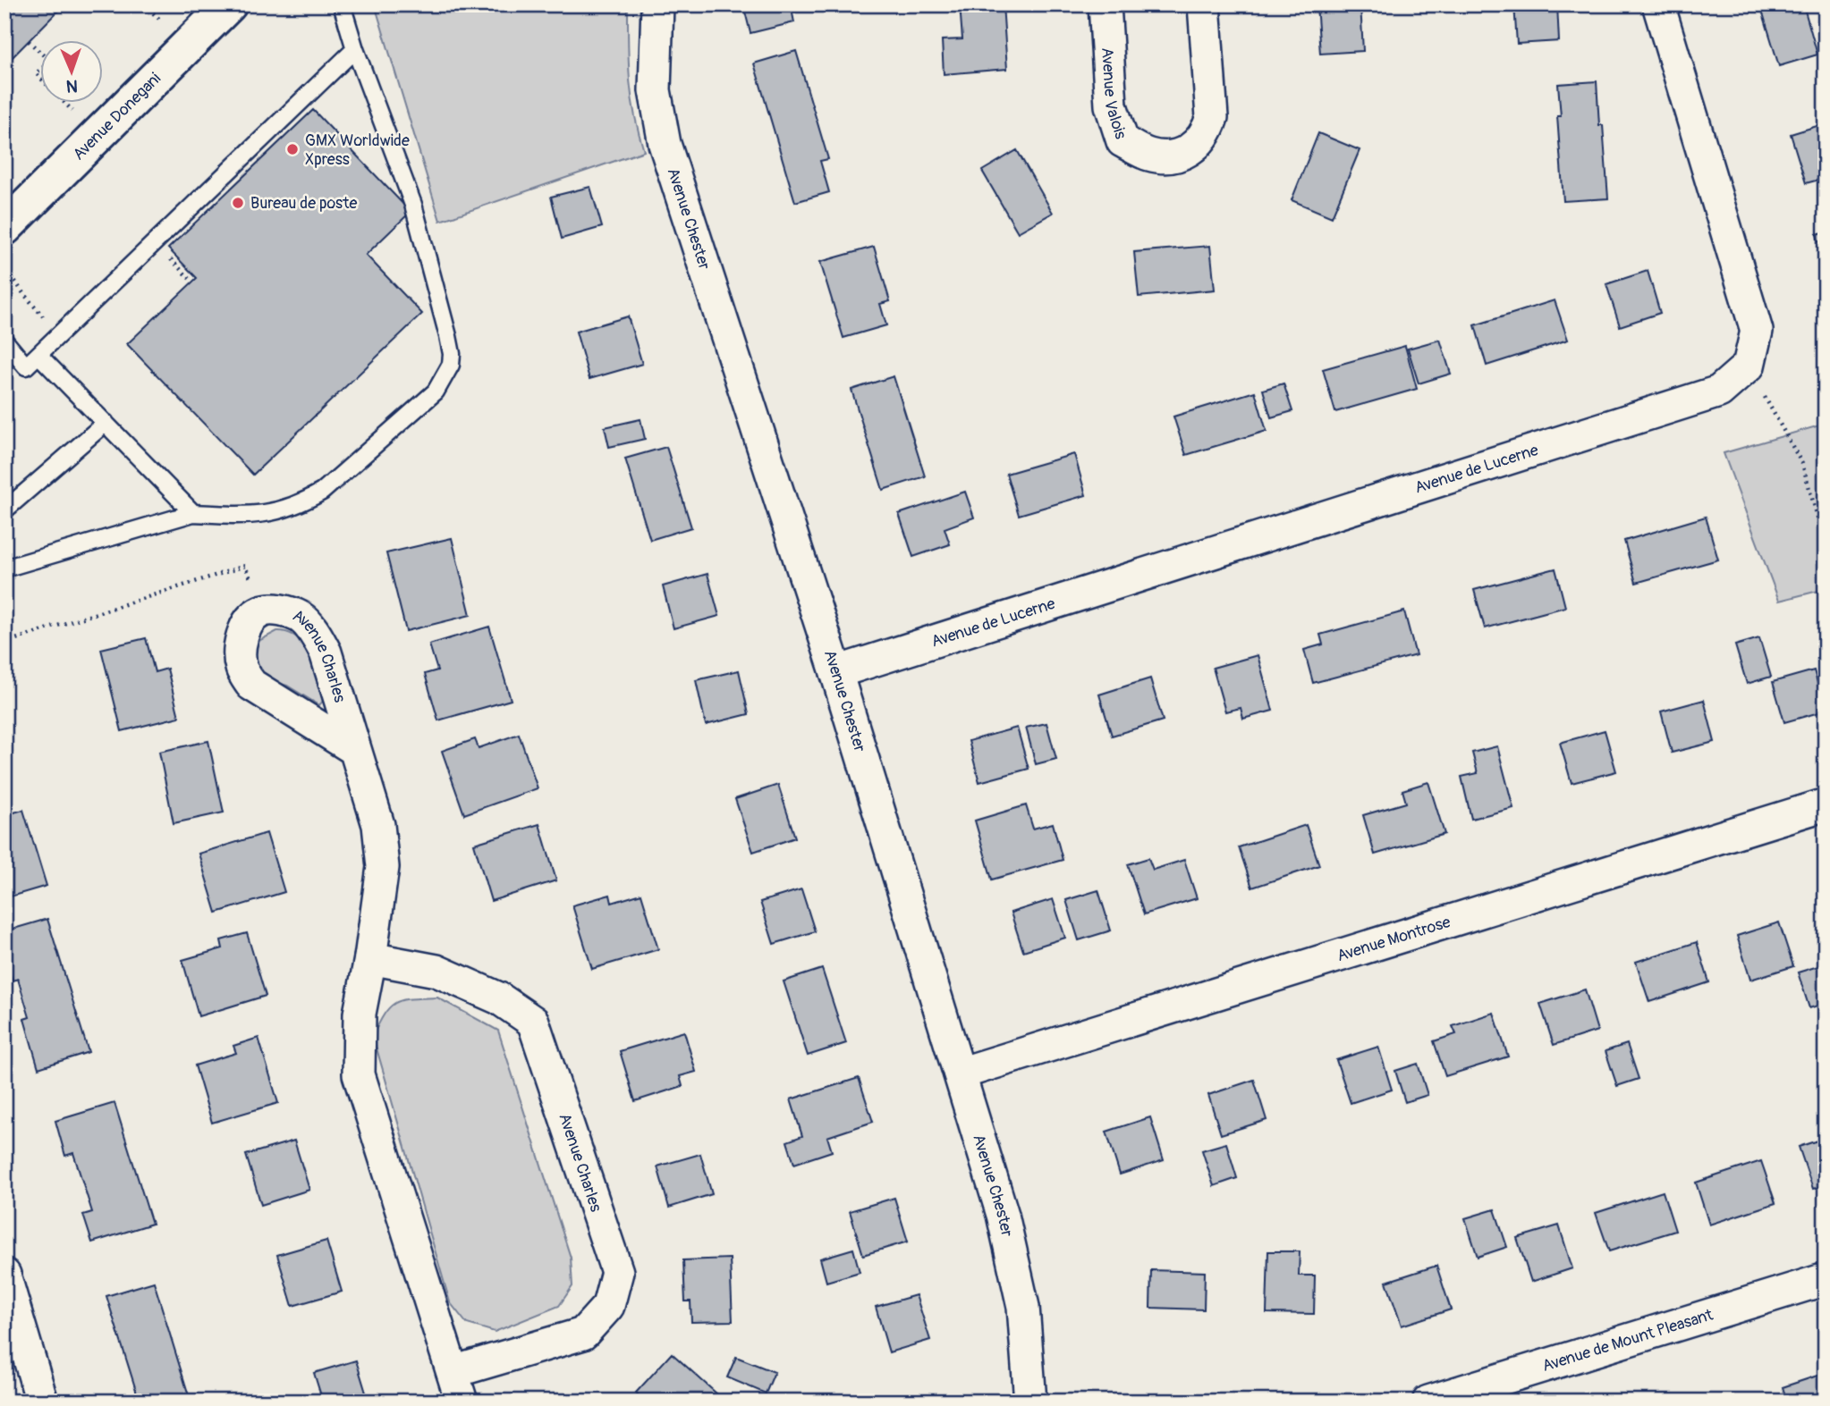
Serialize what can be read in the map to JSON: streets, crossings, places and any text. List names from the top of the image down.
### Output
{
  "streets": {
    "main road": ["Avenue Donegani"],
    "street": [
      "Avenue Valois",
      "Avenue Chester",
      "Avenue de Lucerne",
      "Avenue Charles",
      "Avenue Montrose",
      "Avenue de Mount Pleasant"
    ]
  },
  "crossings": [
    ["Avenue Chester", "Avenue de Lucerne"],
    ["Avenue Chester", "Avenue Montrose"]
  ],
  "places": ["GMX Worldwide Xpress", "Bureau de poste"],
  "north": "bottom"
}
